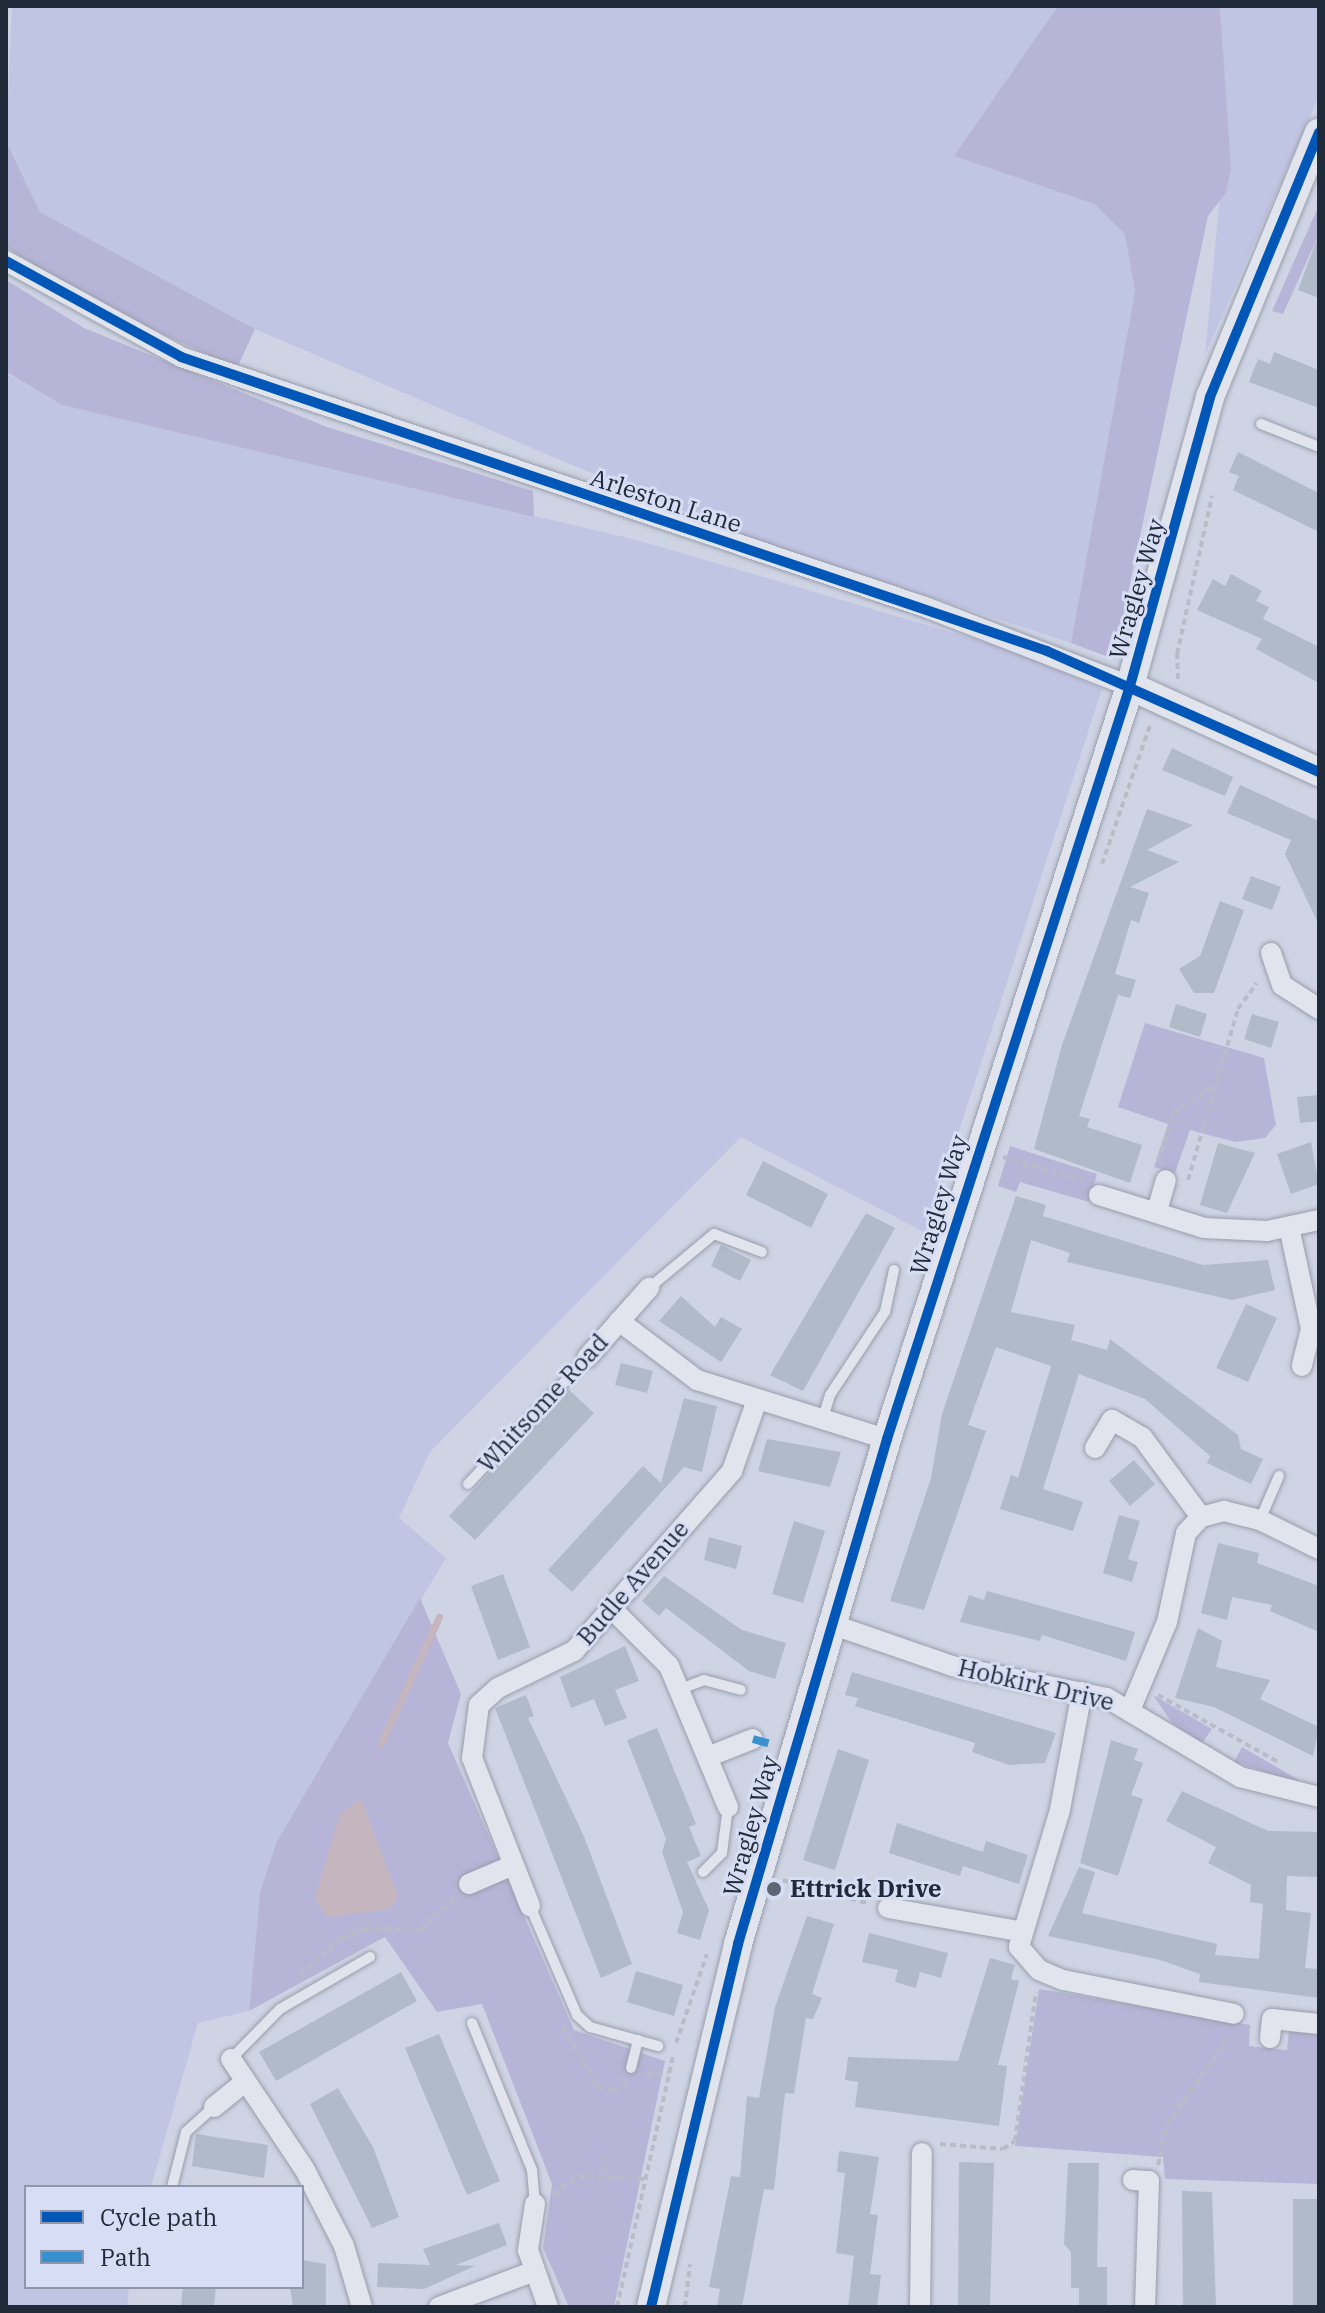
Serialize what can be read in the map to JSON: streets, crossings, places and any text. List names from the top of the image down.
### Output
{
  "streets": {
    "street": [
      "Arleston Lane",
      "Wragley Way",
      "Whitsome Road",
      "Budle Avenue",
      "Hobkirk Drive"
    ]
  },
  "crossings": [
    ["Arleston Lane", "Wragley Way"],
    ["Wragley Way", "Whitsome Road"],
    ["Wragley Way", "Hobkirk Drive"],
    ["Whitsome Road", "Budle Avenue"]
  ],
  "places": ["Ettrick Drive"],
  "legend": ["Cycle path", "Path"]
}
